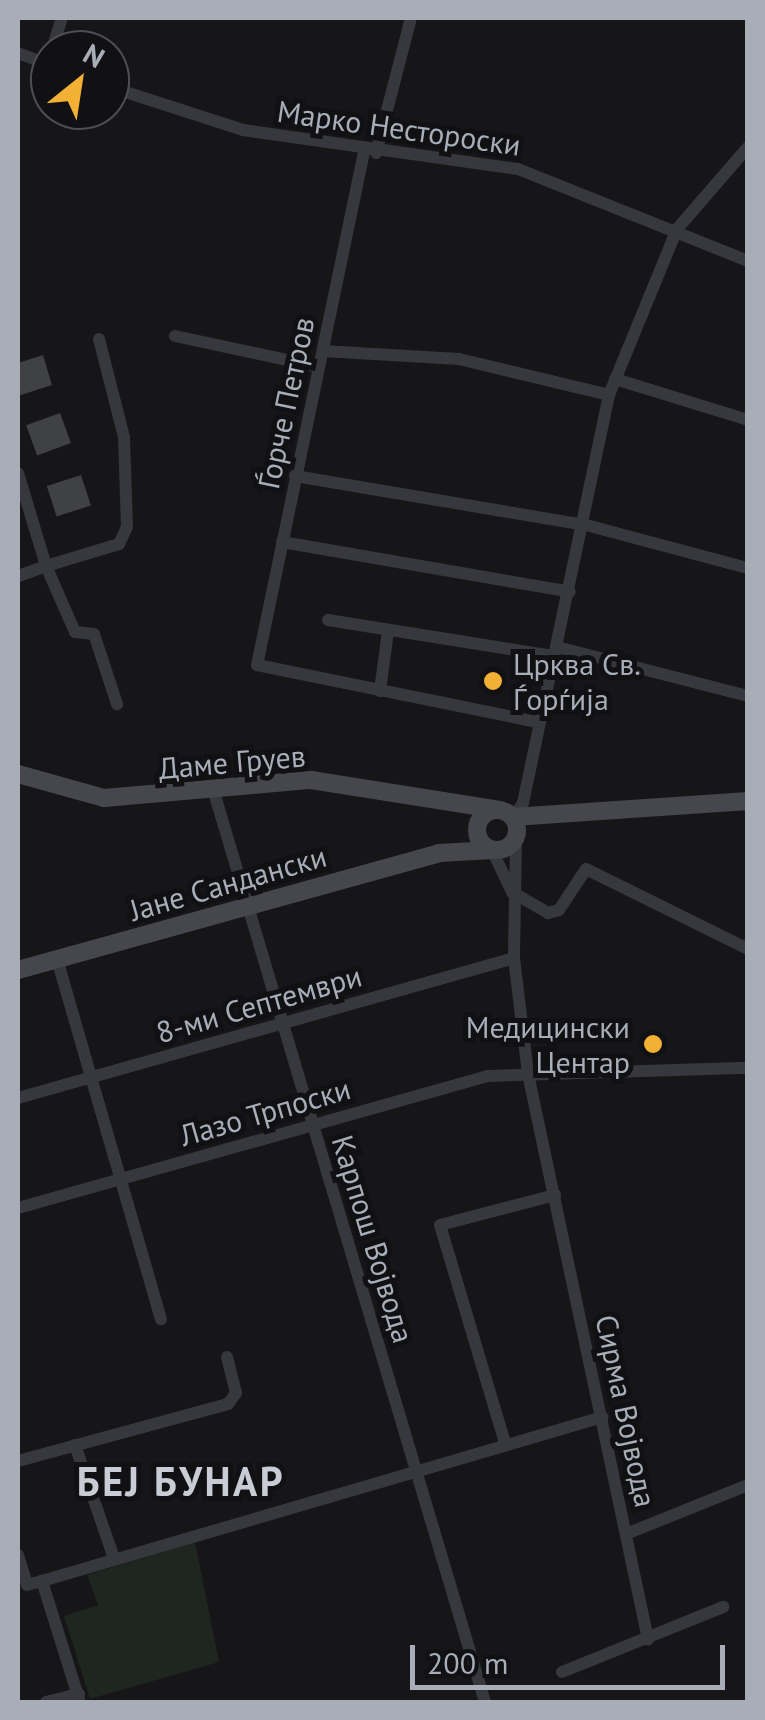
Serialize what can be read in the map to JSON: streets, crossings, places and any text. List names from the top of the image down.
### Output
{
  "streets": {
    "street": [
      "Марко Нестороски",
      "Ѓорче Петров",
      "Даме Груев",
      "Јане Сандански",
      "8-ми Септември",
      "Лазо Трпоски",
      "Карпош Војвода",
      "Сирма Војвода"
    ]
  },
  "crossings": [
    ["Марко Нестороски", "Ѓорче Петров"],
    ["Даме Груев", "Јане Сандански"],
    ["Даме Груев", "Карпош Војвода"],
    ["Јане Сандански", "Карпош Војвода"],
    ["8-ми Септември", "Карпош Војвода"],
    ["8-ми Септември", "Сирма Војвода"],
    ["Лазо Трпоски", "Карпош Војвода"],
    ["Лазо Трпоски", "Сирма Војвода"]
  ],
  "districts": ["БЕЈ БУНАР"],
  "places": ["Црква Св. Ѓoрѓијa", "Медицински Центар"],
  "scale_bar": "200 m",
  "north": "top right"
}
